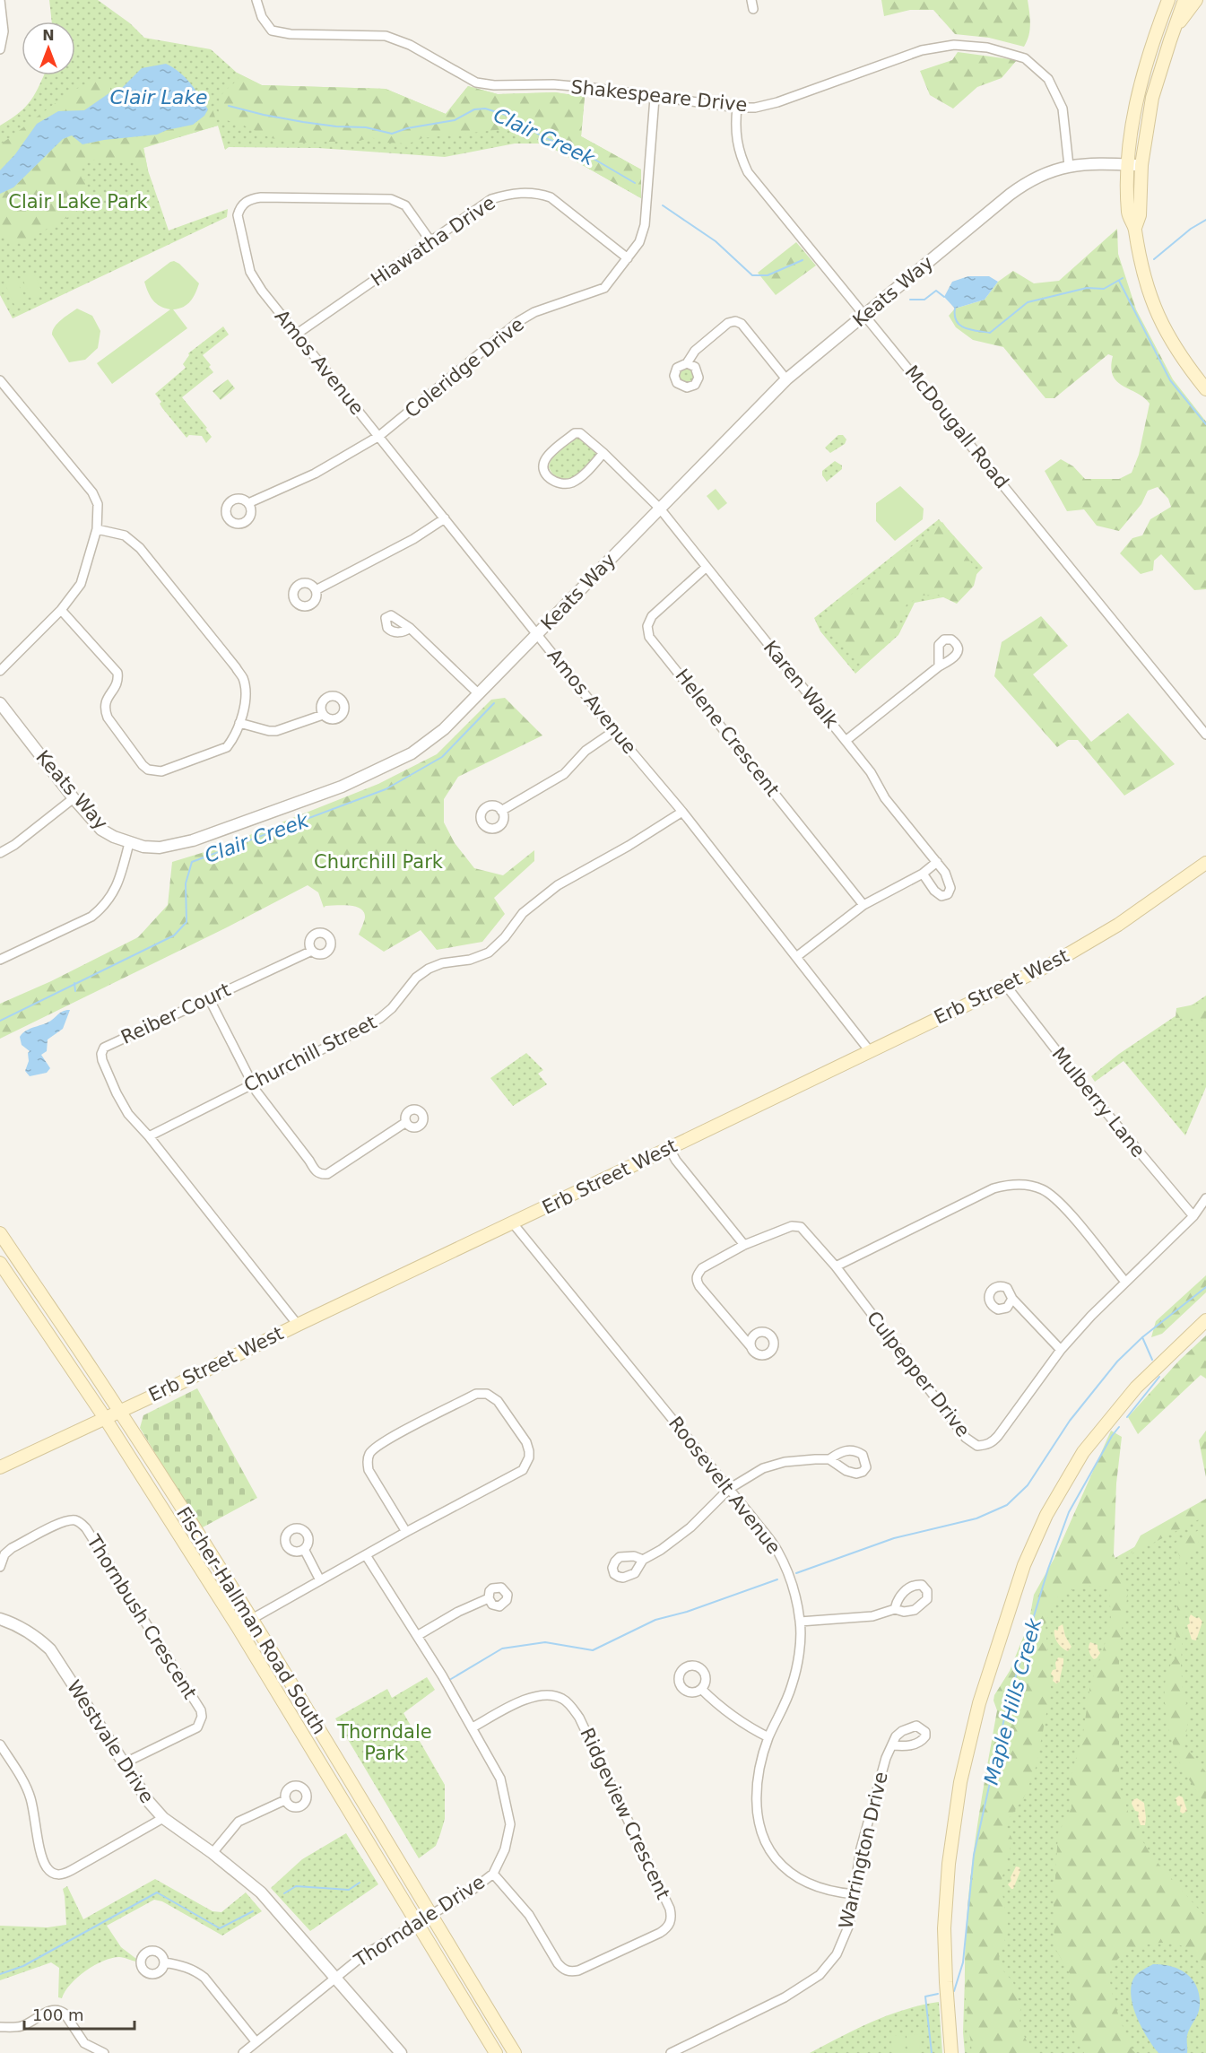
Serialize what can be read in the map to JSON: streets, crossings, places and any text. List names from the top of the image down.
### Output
{
  "streets": {
    "main road": ["Erb Street West", "Fischer-Hallman Road South"],
    "street": [
      "Shakespeare Drive",
      "Hiawatha Drive",
      "Keats Way",
      "Amos Avenue",
      "Coleridge Drive",
      "McDougall Road",
      "Karen Walk",
      "Helene Crescent",
      "Reiber Court",
      "Churchill Street",
      "Mulberry Lane",
      "Culpepper Drive",
      "Roosevelt Avenue",
      "Thornbush Crescent",
      "Westvale Drive",
      "Ridgeview Crescent",
      "Warrington Drive",
      "Thorndale Drive"
    ]
  },
  "crossings": [
    ["Shakespeare Drive", "Keats Way"],
    ["Shakespeare Drive", "Coleridge Drive"],
    ["Shakespeare Drive", "McDougall Road"],
    ["Hiawatha Drive", "Amos Avenue"],
    ["Hiawatha Drive", "Coleridge Drive"],
    ["Keats Way", "Amos Avenue"],
    ["Keats Way", "McDougall Road"],
    ["Keats Way", "Karen Walk"],
    ["Amos Avenue", "Coleridge Drive"],
    ["Amos Avenue", "Erb Street West"],
    ["Amos Avenue", "Churchill Street"],
    ["Karen Walk", "Helene Crescent"],
    ["Erb Street West", "Mulberry Lane"],
    ["Erb Street West", "Roosevelt Avenue"],
    ["Erb Street West", "Fischer-Hallman Road South"],
    ["Reiber Court", "Churchill Street"],
    ["Mulberry Lane", "Culpepper Drive"],
    ["Roosevelt Avenue", "Warrington Drive"],
    ["Thornbush Crescent", "Westvale Drive"],
    ["Fischer-Hallman Road South", "Thorndale Drive"],
    ["Westvale Drive", "Thorndale Drive"],
    ["Ridgeview Crescent", "Thorndale Drive"]
  ],
  "water": ["Clair Lake", "Clair Creek", "Maple Hills Creek"],
  "parks": ["Clair Lake Park", "Churchill Park", "Thorndale Park"],
  "scale_bar": "100 m",
  "north": "top"
}
